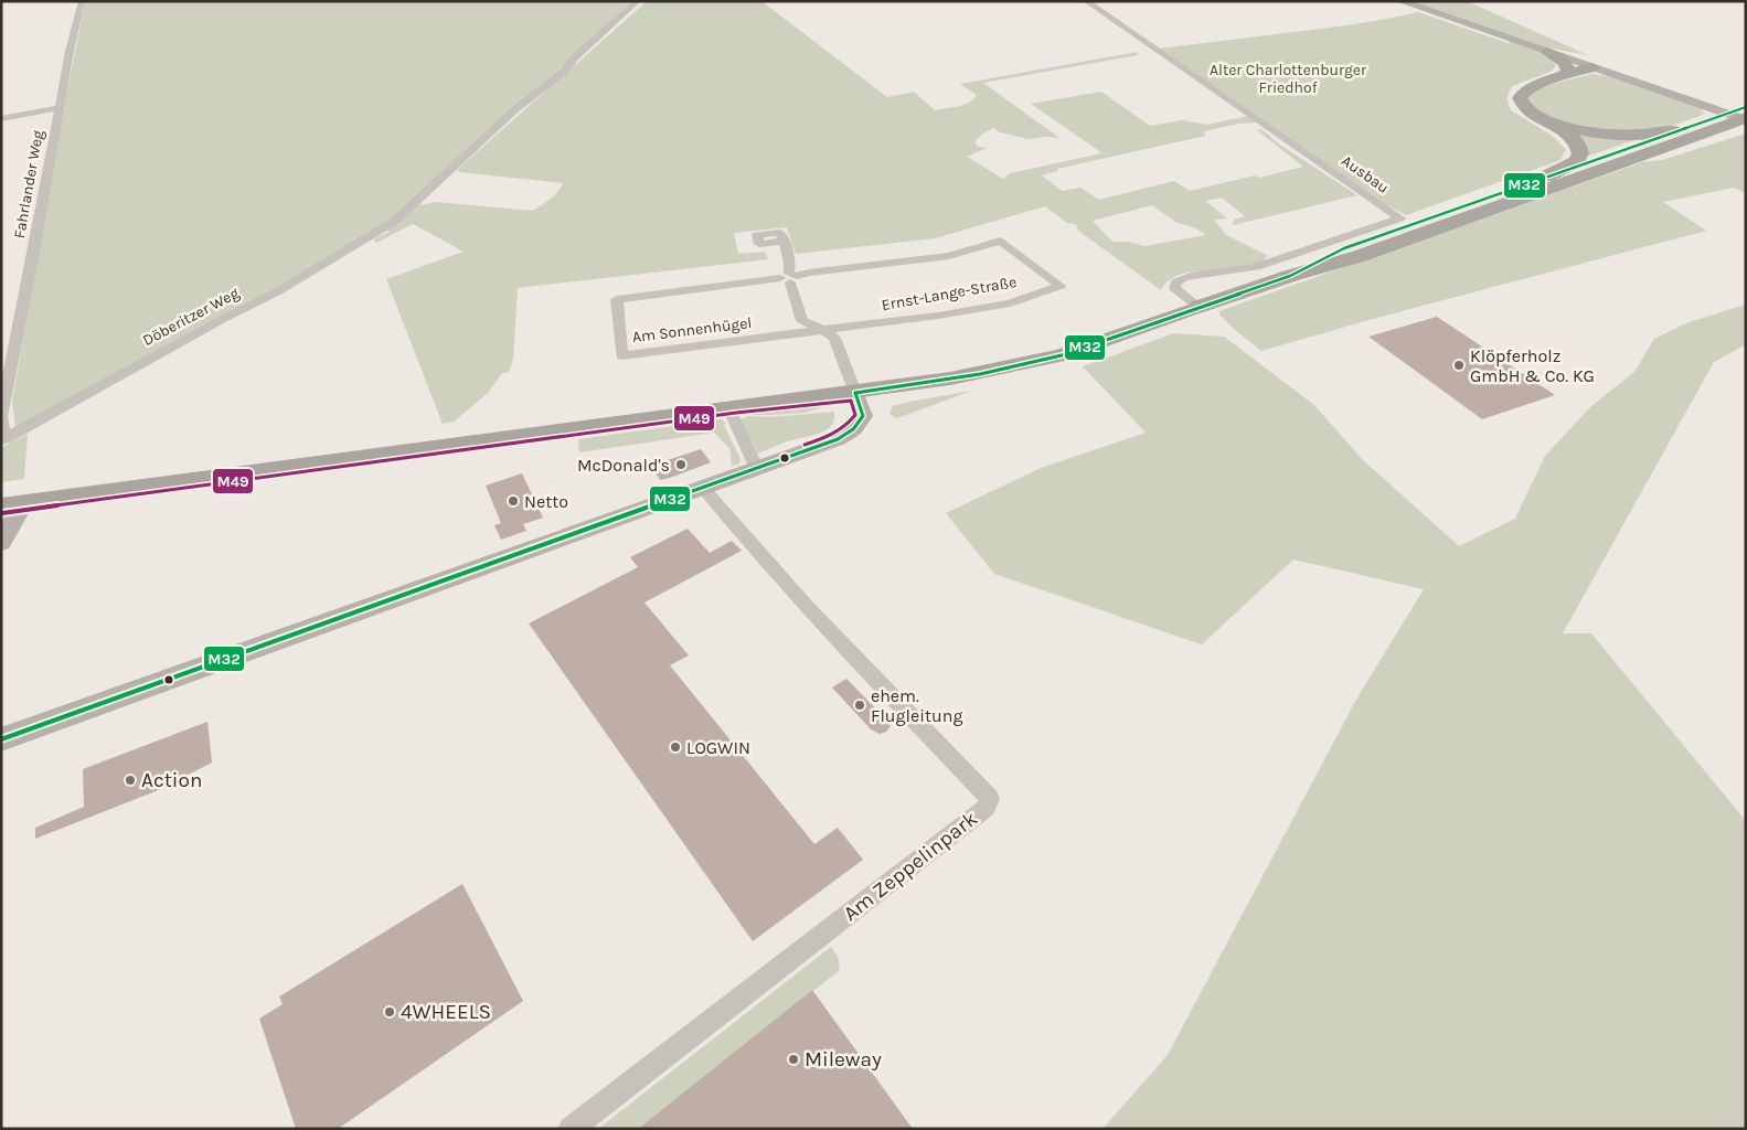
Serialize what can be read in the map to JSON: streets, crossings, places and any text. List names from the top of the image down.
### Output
{
  "streets": {
    "street": [
      "Ausbau",
      "Fahrlander Weg",
      "Ernst-Lange-Straße",
      "Döberitzer Weg",
      "Am Sonnenhügel",
      "Am Zeppelinpark"
    ]
  },
  "crossings": [
    ["Fahrlander Weg", "Döberitzer Weg"],
    ["Ernst-Lange-Straße", "Am Sonnenhügel"]
  ],
  "parks": ["Alter Charlottenburger Friedhof"],
  "places": [
    "Klöpferholz GmbH & Co. KG",
    "McDonald's",
    "Netto",
    "ehem. Flugleitung",
    "LOGWIN",
    "Action",
    "4WHEELS",
    "Mileway"
  ],
  "lines": ["transit line M32", "transit line M49"]
}
